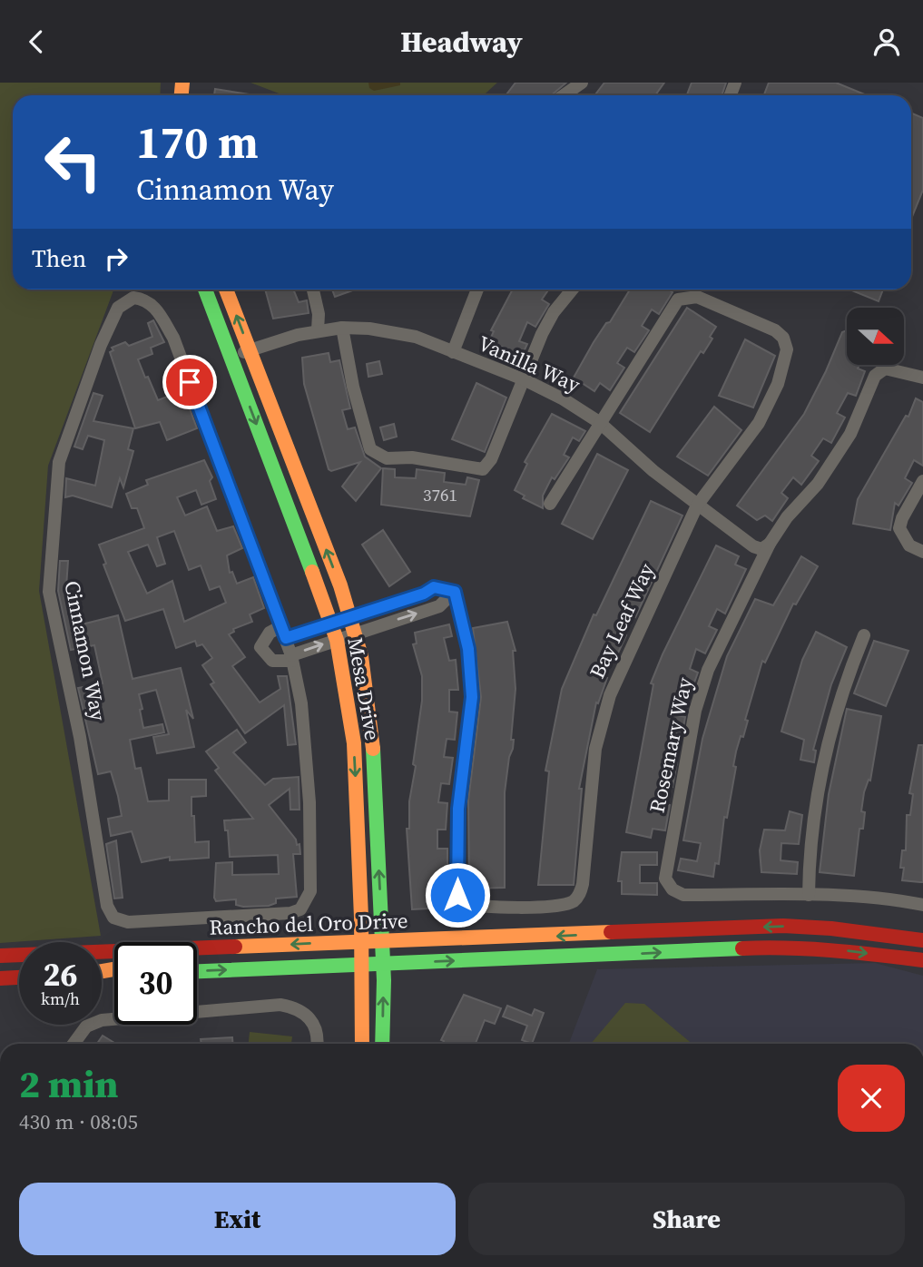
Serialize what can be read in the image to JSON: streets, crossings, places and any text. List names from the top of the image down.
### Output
{
  "streets": {
    "main road": ["Mesa Drive", "Rancho del Oro Drive"],
    "street": [
      "Vanilla Way",
      "Bay Leaf Way",
      "Cinnamon Way",
      "Rosemary Way"
    ]
  },
  "crossings": [
    ["Vanilla Way", "Bay Leaf Way"],
    ["Vanilla Way", "Mesa Drive"],
    ["Vanilla Way", "Rosemary Way"],
    ["Mesa Drive", "Rancho del Oro Drive"]
  ],
  "house_numbers": ["3761"],
  "north": "right",
  "page": {
    "header": "Headway",
    "turn": ["170 m", "Cinnamon Way"],
    "then": "Then",
    "speed": "26 km/h",
    "limit": "30",
    "heading": ["2 min", "430 m · 08:05"],
    "buttons": ["Exit", "Share"]
  }
}
